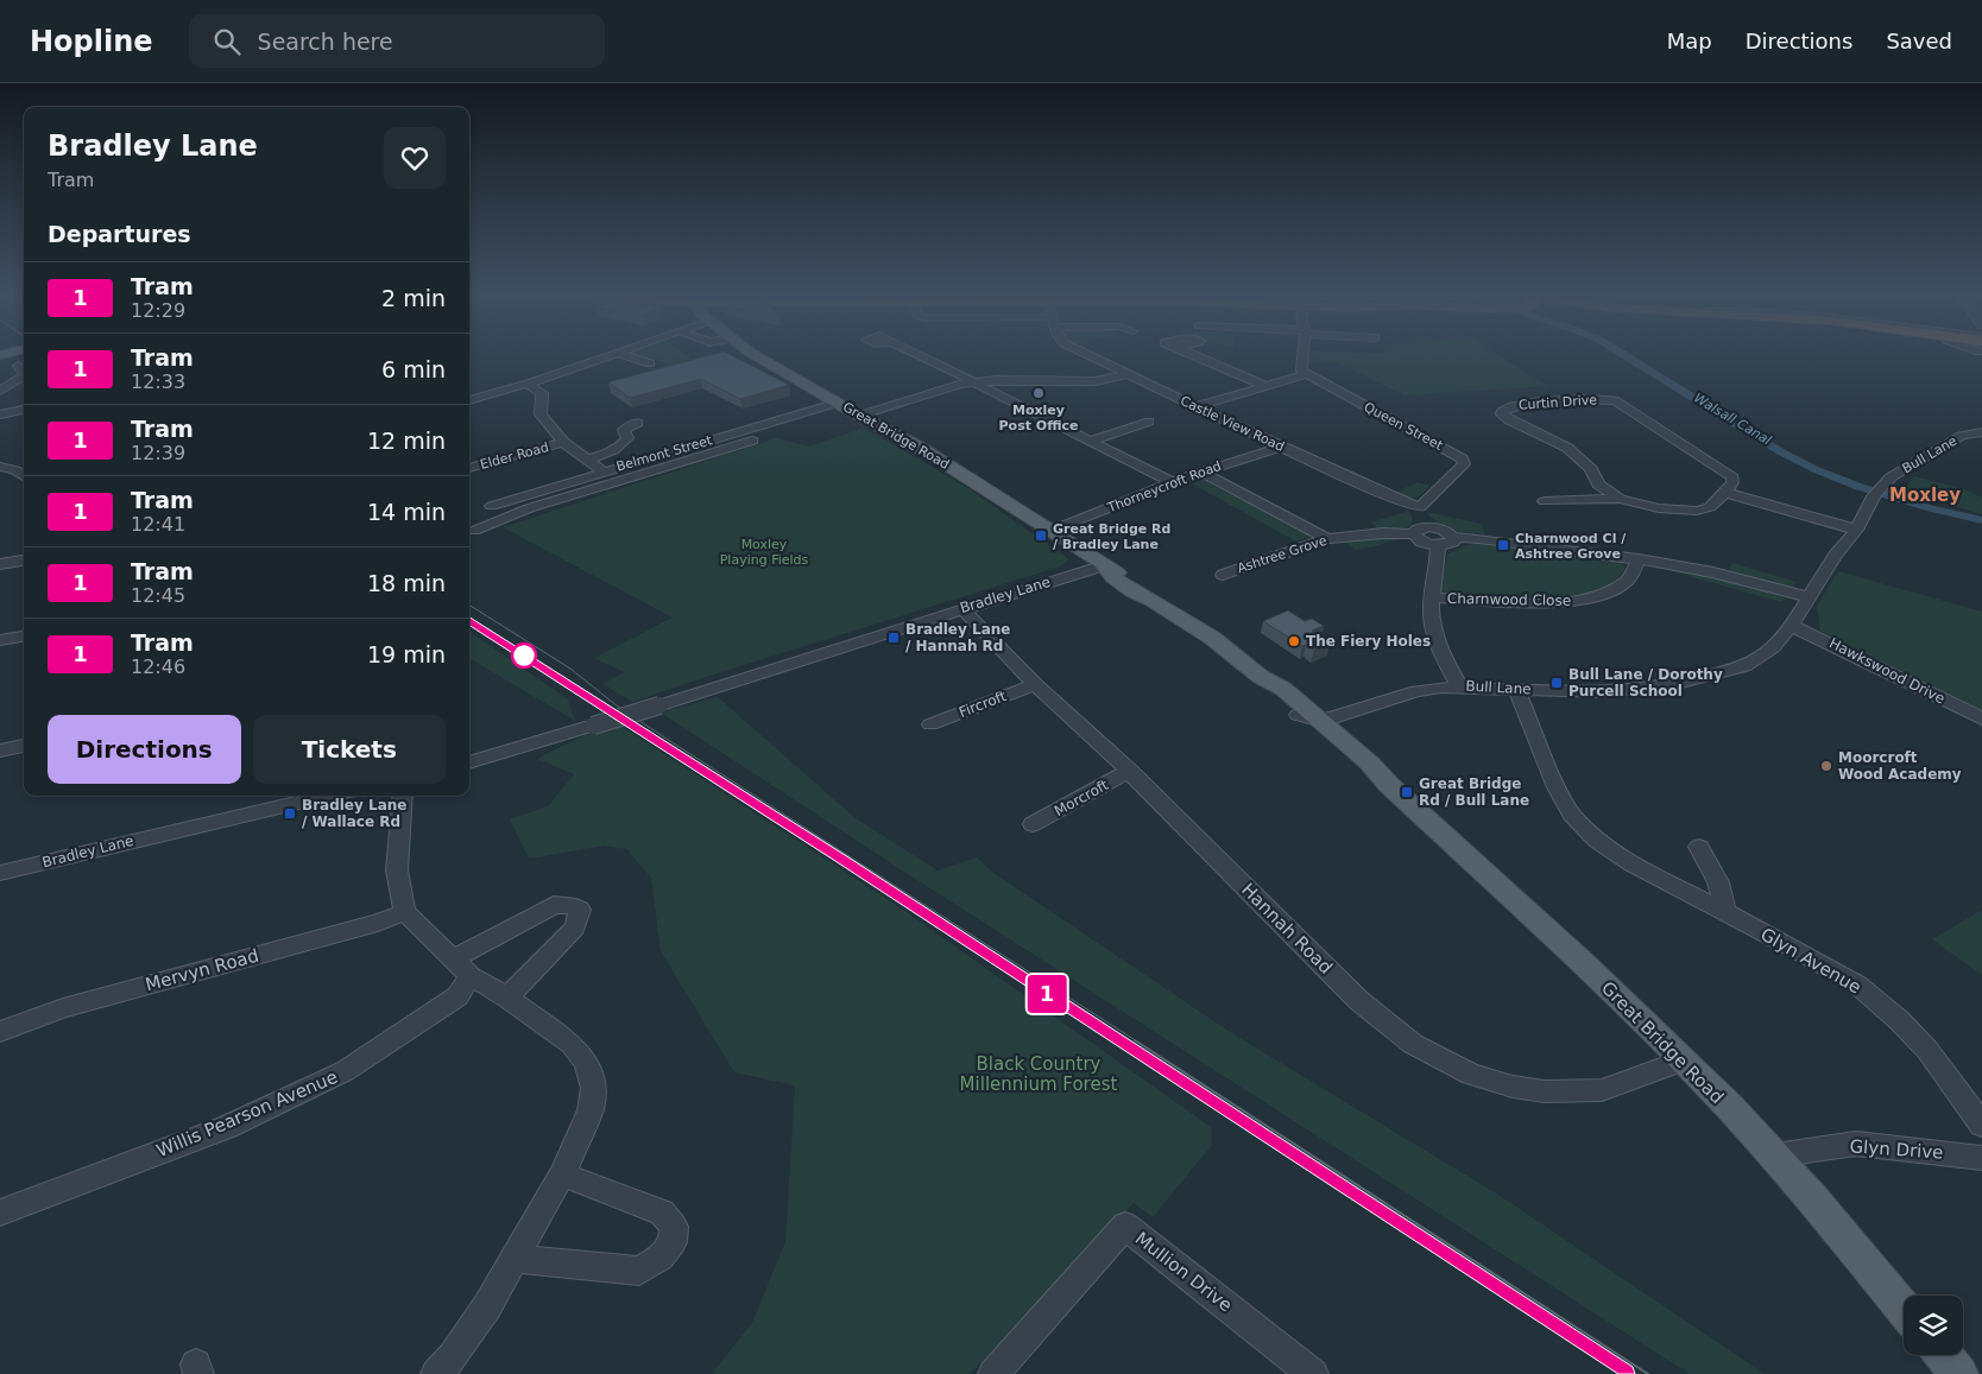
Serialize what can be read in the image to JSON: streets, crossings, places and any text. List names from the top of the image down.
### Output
{
  "streets": {
    "main road": ["Great Bridge Road"],
    "street": [
      "Curtin Drive",
      "Castle View Road",
      "Queen Street",
      "Belmont Street",
      "Bull Lane",
      "Elder Road",
      "Thorneycroft Road",
      "Ashtree Grove",
      "Bradley Lane",
      "Charnwood Close",
      "Hawkswood Drive",
      "Fircroft",
      "Morcroft",
      "Hannah Road",
      "Glyn Avenue",
      "Mervyn Road",
      "Willis Pearson Avenue",
      "Glyn Drive",
      "Mullion Drive"
    ]
  },
  "crossings": [
    ["Castle View Road", "Queen Street"],
    ["Castle View Road", "Thorneycroft Road"],
    ["Great Bridge Road", "Belmont Street"],
    ["Great Bridge Road", "Bull Lane"],
    ["Great Bridge Road", "Thorneycroft Road"],
    ["Great Bridge Road", "Bradley Lane"],
    ["Great Bridge Road", "Hannah Road"],
    ["Great Bridge Road", "Glyn Drive"],
    ["Bull Lane", "Hawkswood Drive"],
    ["Bull Lane", "Glyn Avenue"],
    ["Bradley Lane", "Hannah Road"],
    ["Fircroft", "Hannah Road"],
    ["Morcroft", "Hannah Road"]
  ],
  "districts": ["Moxley"],
  "water": ["Walsall Canal"],
  "parks": ["Moxley Playing Fields", "Black Country Millennium Forest"],
  "places": {
    "other": ["Moxley Post Office", "The Fiery Holes", "Moorcroft Wood Academy"],
    "transit": [
      "Great Bridge Rd / Bradley Lane",
      "Charnwood Cl / Ashtree Grove",
      "Bradley Lane / Hannah Rd",
      "Bull Lane / Dorothy Purcell School",
      "Great Bridge Rd / Bull Lane",
      "Bradley Lane / Wallace Rd"
    ]
  },
  "lines": ["tram line 1"],
  "page": {
    "header": "Hopline",
    "search": "Search here",
    "nav": ["Map", "Directions", "Saved"],
    "on_map": "1",
    "heading": [
      ["Bradley Lane", "Tram"],
      "Departures"
    ],
    "list": [
      {
        "mark": "1",
        "name": "Tram",
        "note": "12:29",
        "value": "2 min"
      },
      {
        "mark": "1",
        "name": "Tram",
        "note": "12:33",
        "value": "6 min"
      },
      {
        "mark": "1",
        "name": "Tram",
        "note": "12:39",
        "value": "12 min"
      },
      {
        "mark": "1",
        "name": "Tram",
        "note": "12:41",
        "value": "14 min"
      },
      {
        "mark": "1",
        "name": "Tram",
        "note": "12:45",
        "value": "18 min"
      },
      {
        "mark": "1",
        "name": "Tram",
        "note": "12:46",
        "value": "19 min"
      }
    ],
    "buttons": ["Directions", "Tickets"]
  }
}
